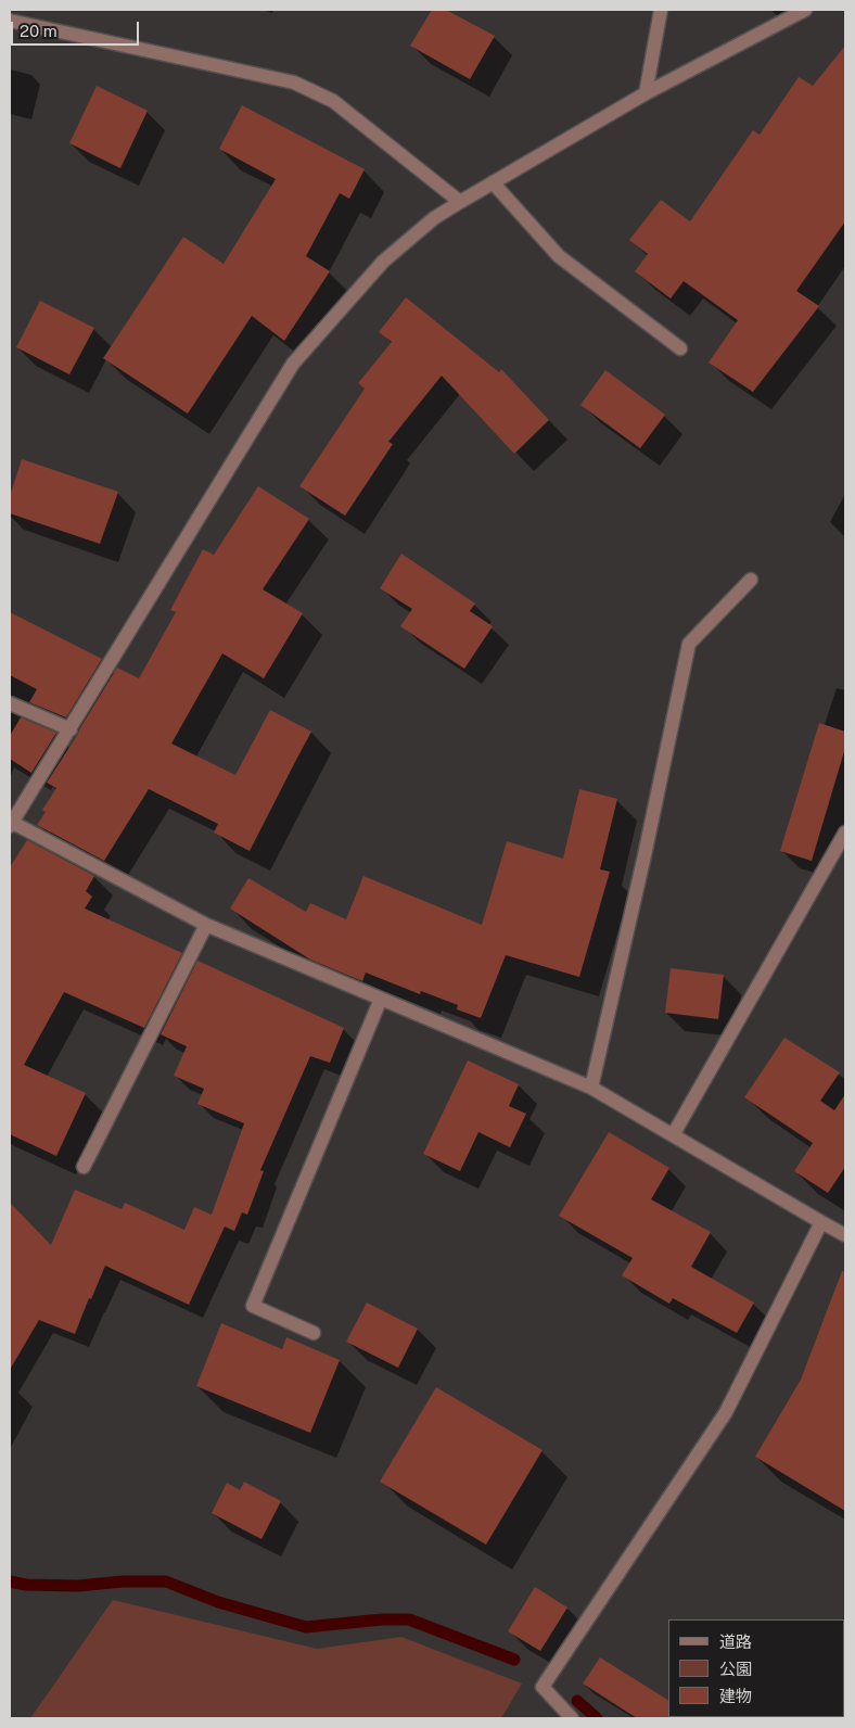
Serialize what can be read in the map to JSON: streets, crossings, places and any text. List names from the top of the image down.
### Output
{
  "legend": ["道路", "公園", "建物"],
  "scale_bar": "20 m"
}
